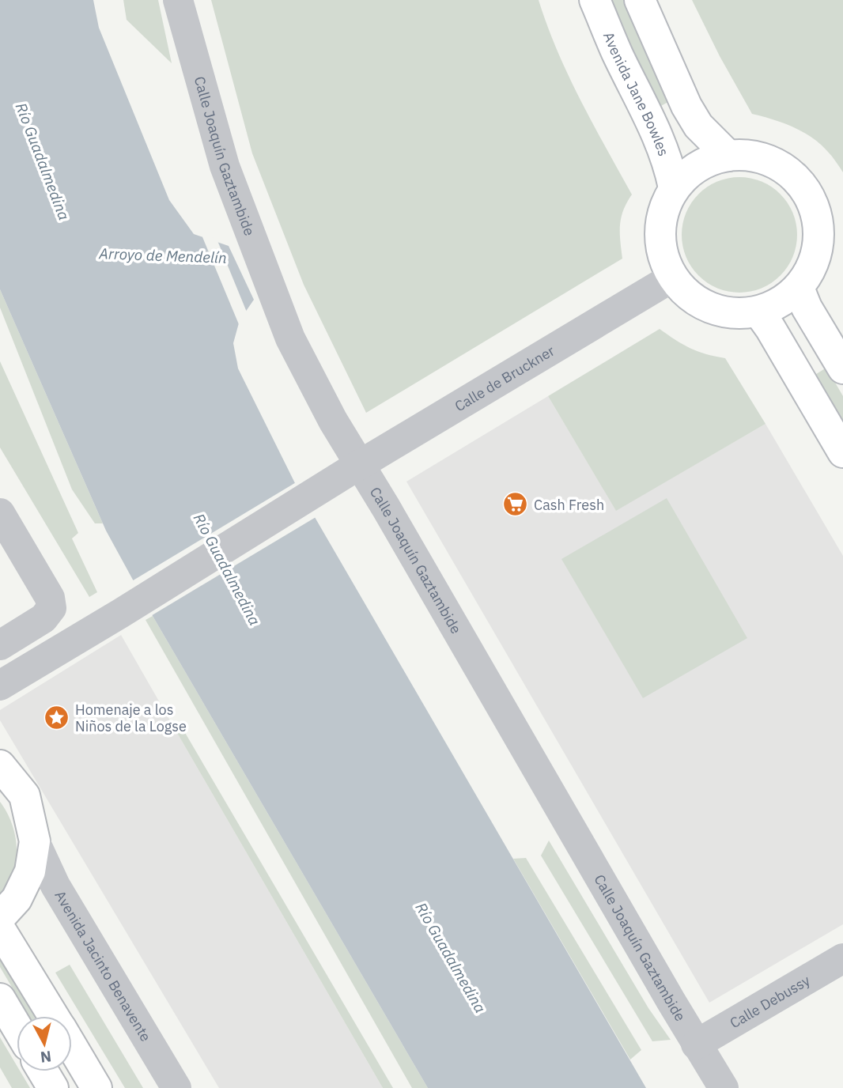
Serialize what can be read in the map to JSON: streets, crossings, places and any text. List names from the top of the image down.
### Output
{
  "streets": {
    "main road": ["Avenida Jane Bowles"],
    "street": [
      "Calle Joaquín Gaztambide",
      "Calle de Bruckner",
      "Avenida Jacinto Benavente",
      "Calle Debussy"
    ]
  },
  "crossings": [
    ["Avenida Jane Bowles", "Calle de Bruckner"],
    ["Calle Joaquín Gaztambide", "Calle de Bruckner"],
    ["Calle Joaquín Gaztambide", "Calle Debussy"]
  ],
  "water": ["Río Guadalmedina", "Arroyo de Mendelín"],
  "places": {
    "supermarket": ["Cash Fresh"],
    "place": ["Homenaje a los Niños de la Logse"]
  },
  "north": "bottom"
}
